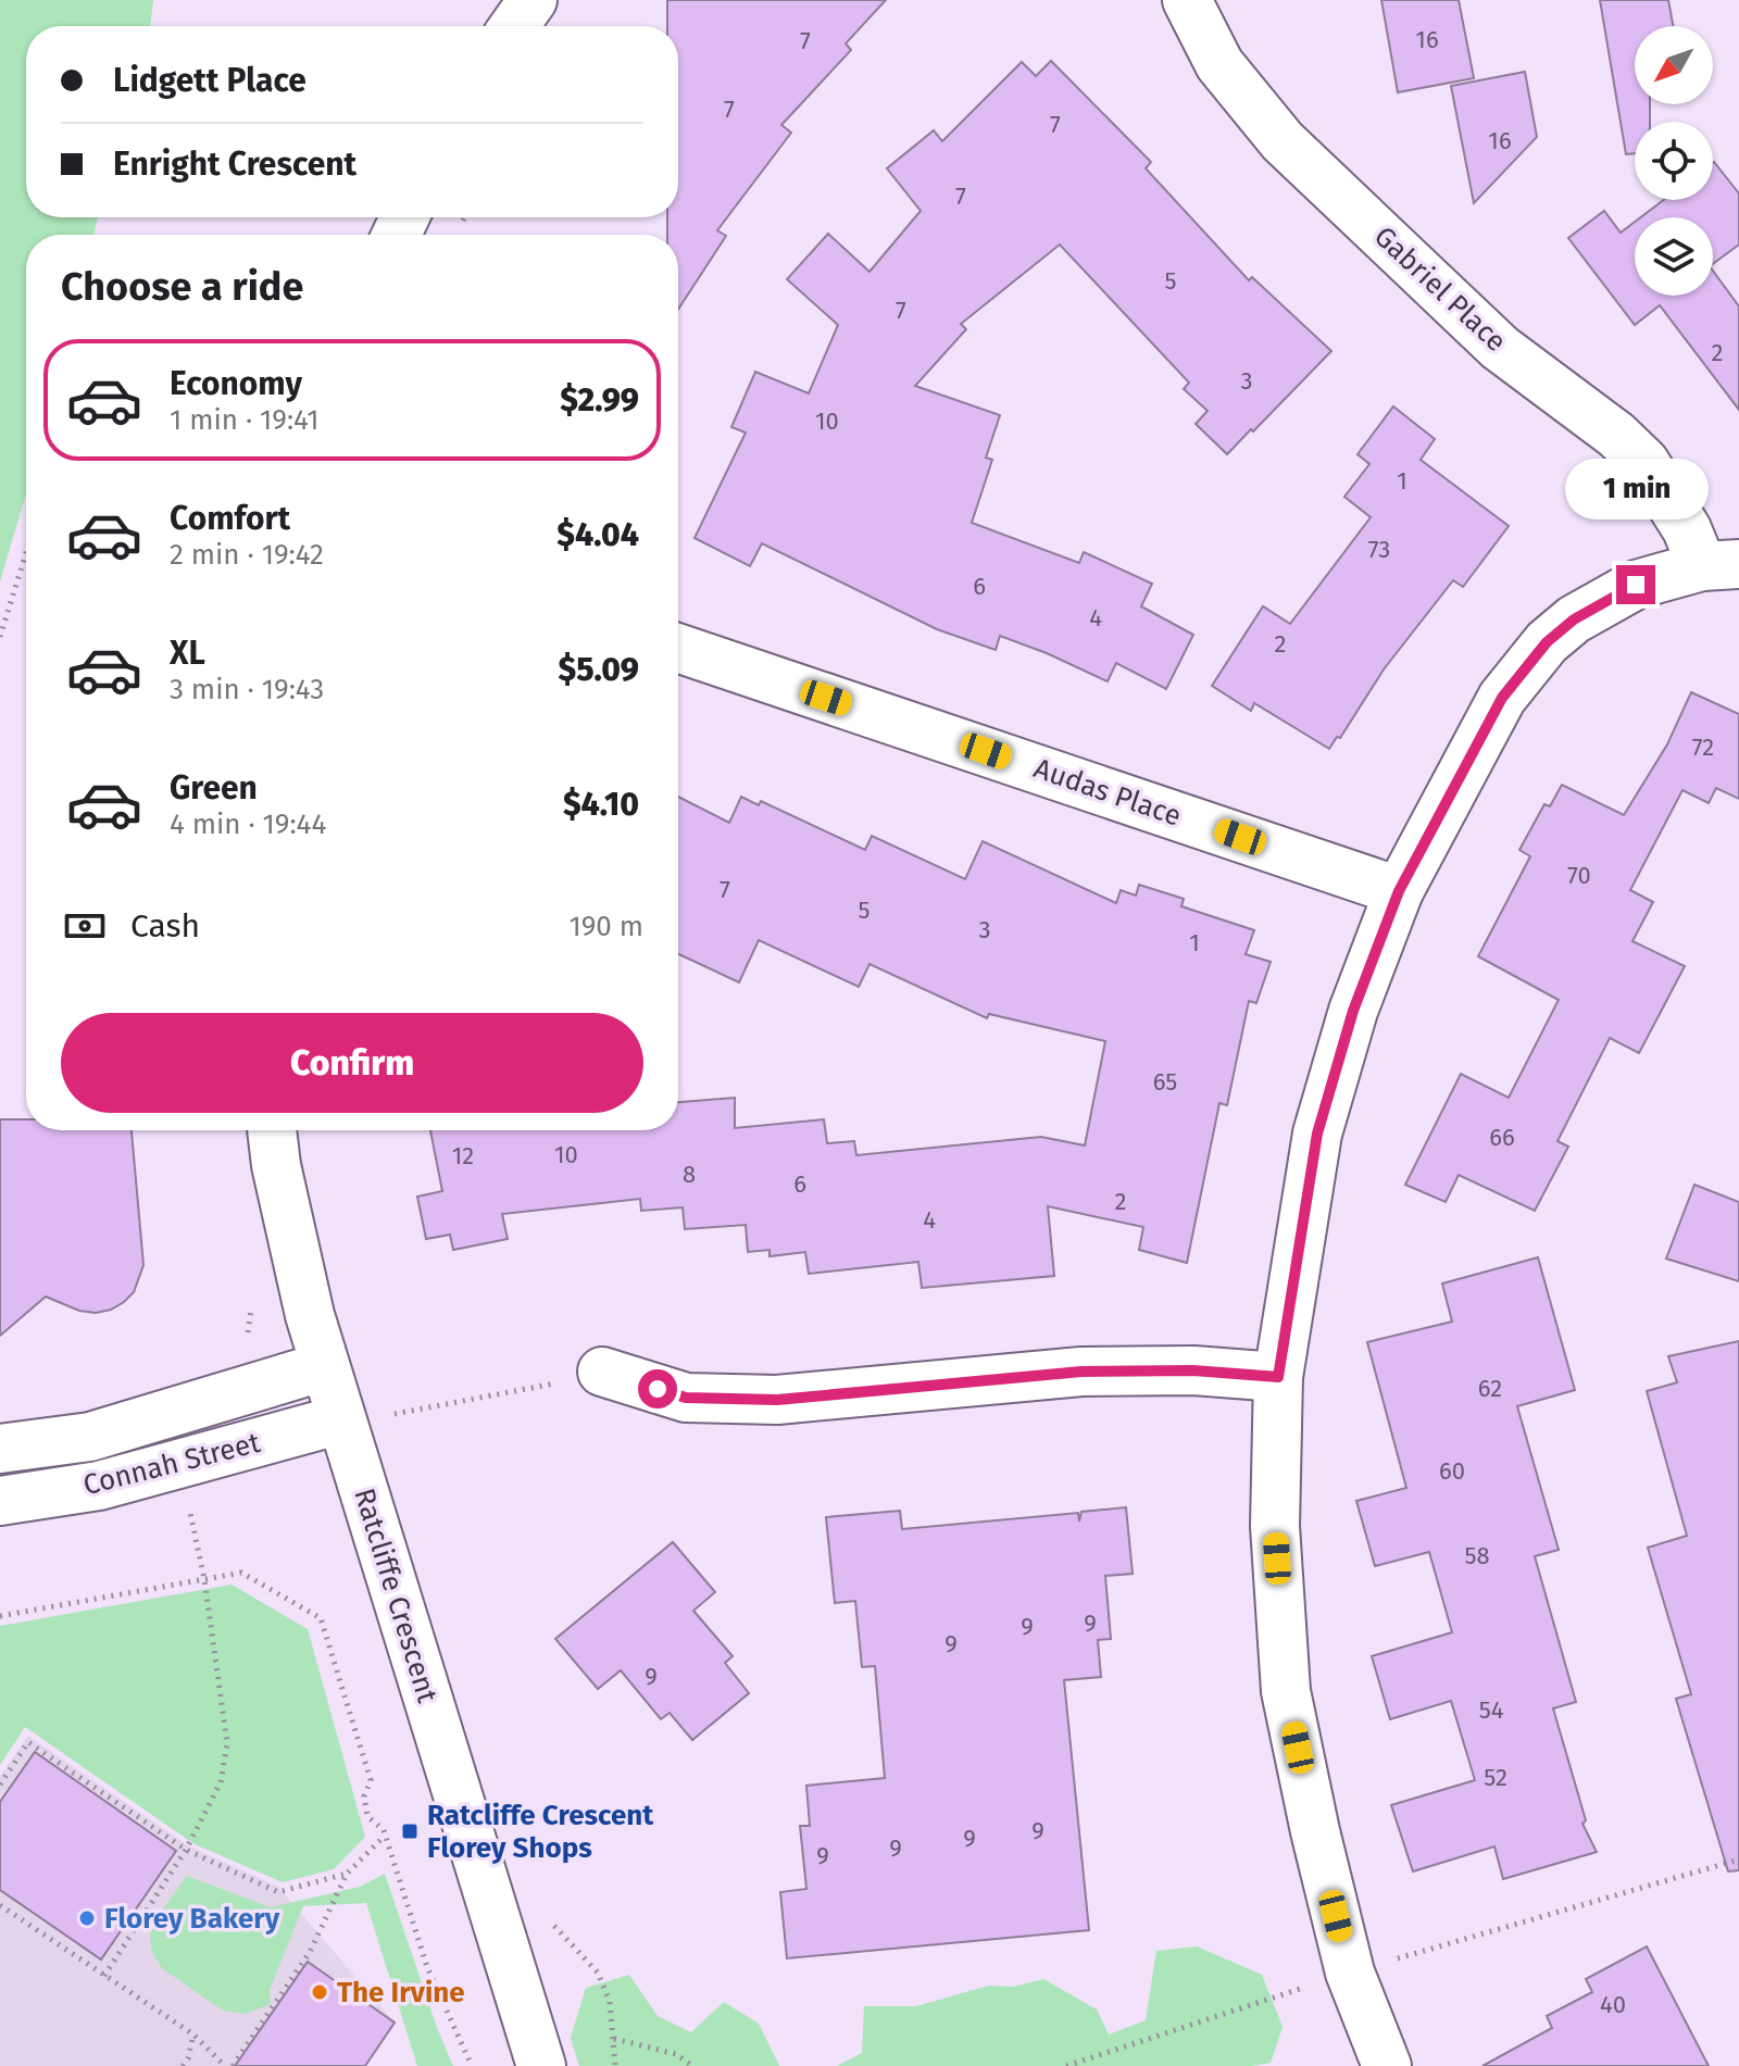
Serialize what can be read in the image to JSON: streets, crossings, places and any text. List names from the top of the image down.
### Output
{
  "streets": {
    "street": [
      "Gabriel Place",
      "Audas Place",
      "Connah Street",
      "Ratcliffe Crescent"
    ]
  },
  "crossings": [
    ["Connah Street", "Ratcliffe Crescent"]
  ],
  "places": {
    "transit": ["Ratcliffe Crescent Florey Shops"],
    "other": ["Florey Bakery", "The Irvine"]
  },
  "house_numbers": [
    "16",
    "7",
    "7",
    "7",
    "16",
    "7",
    "5",
    "7",
    "2",
    "3",
    "10",
    "1",
    "73",
    "6",
    "4",
    "2",
    "72",
    "70",
    "7",
    "5",
    "3",
    "1",
    "65",
    "66",
    "10",
    "12",
    "8",
    "6",
    "2",
    "4",
    "62",
    "60",
    "58",
    "9",
    "9",
    "9",
    "9",
    "54",
    "52",
    "9",
    "9",
    "9",
    "9",
    "40"
  ],
  "north": "bottom left",
  "page": {
    "banner": ["Lidgett Place", "Enright Crescent"],
    "heading": "Choose a ride",
    "list": [
      {
        "name": "Economy",
        "note": "1 min · 19:41",
        "value": "$2.99"
      },
      {
        "name": "Comfort",
        "note": "2 min · 19:42",
        "value": "$4.04"
      },
      {
        "name": "XL",
        "note": "3 min · 19:43",
        "value": "$5.09"
      },
      {
        "name": "Green",
        "note": "4 min · 19:44",
        "value": "$4.10"
      }
    ],
    "bubble": "1 min",
    "pay": ["Cash", "190 m"],
    "buttons": "Confirm"
  }
}
